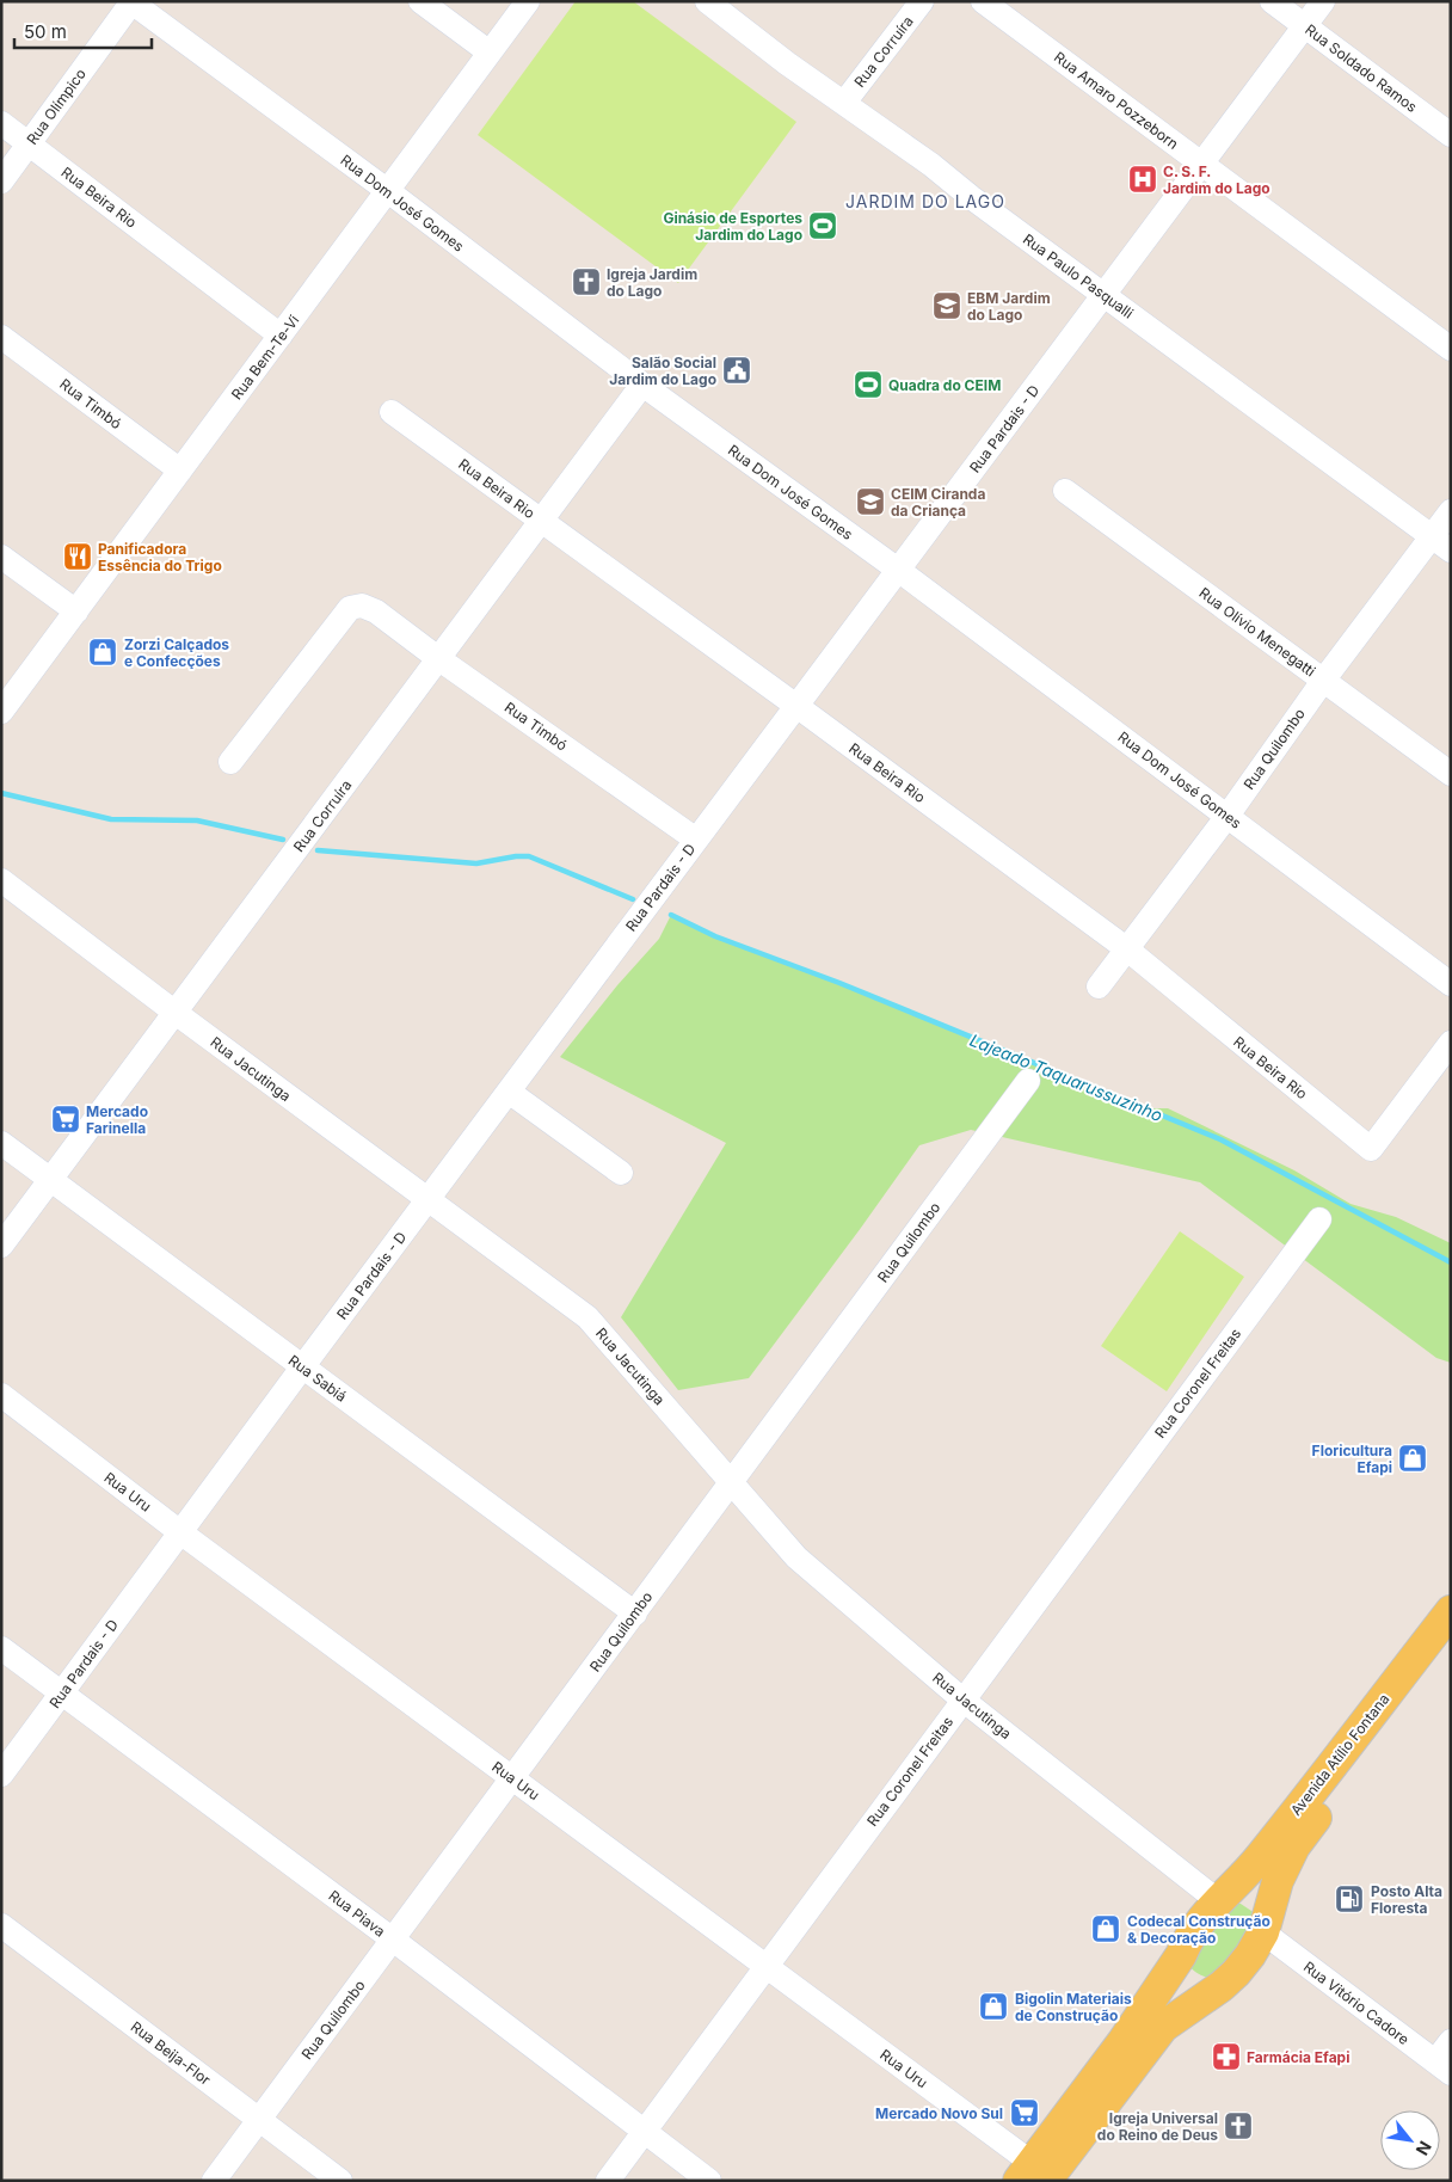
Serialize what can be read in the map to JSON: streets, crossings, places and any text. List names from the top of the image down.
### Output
{
  "streets": {
    "main road": ["Avenida Atílio Fontana"],
    "street": [
      "Rua Corruíra",
      "Rua Soldado Ramos",
      "Rua Amaro Pozzeborn",
      "Rua Olímpico",
      "Rua Beira Rio",
      "Rua Dom José Gomes",
      "Rua Paulo Pasqualli",
      "Rua Bem-Te-Vi",
      "Rua Timbó",
      "Rua Pardais - D",
      "Rua Olívio Menegatti",
      "Rua Quilombo",
      "Rua Jacutinga",
      "Rua Sabiá",
      "Rua Coronel Freitas",
      "Rua Uru",
      "Rua Piava",
      "Rua Vitório Cadore",
      "Rua Beija-Flor"
    ]
  },
  "crossings": [
    ["Rua Corruíra", "Rua Beira Rio"],
    ["Rua Corruíra", "Rua Dom José Gomes"],
    ["Rua Corruíra", "Rua Paulo Pasqualli"],
    ["Rua Corruíra", "Rua Timbó"],
    ["Rua Corruíra", "Rua Jacutinga"],
    ["Rua Corruíra", "Rua Sabiá"],
    ["Rua Soldado Ramos", "Rua Pardais - D"],
    ["Rua Amaro Pozzeborn", "Rua Pardais - D"],
    ["Rua Olímpico", "Rua Beira Rio"],
    ["Rua Olímpico", "Rua Dom José Gomes"],
    ["Rua Beira Rio", "Rua Bem-Te-Vi"],
    ["Rua Beira Rio", "Rua Pardais - D"],
    ["Rua Beira Rio", "Rua Quilombo"],
    ["Rua Dom José Gomes", "Rua Bem-Te-Vi"],
    ["Rua Dom José Gomes", "Rua Pardais - D"],
    ["Rua Dom José Gomes", "Rua Quilombo"],
    ["Rua Paulo Pasqualli", "Rua Pardais - D"],
    ["Rua Paulo Pasqualli", "Rua Quilombo"],
    ["Rua Bem-Te-Vi", "Rua Timbó"],
    ["Rua Timbó", "Rua Pardais - D"],
    ["Rua Pardais - D", "Rua Jacutinga"],
    ["Rua Pardais - D", "Rua Sabiá"],
    ["Rua Pardais - D", "Rua Uru"],
    ["Rua Pardais - D", "Rua Piava"],
    ["Rua Olívio Menegatti", "Rua Quilombo"],
    ["Rua Quilombo", "Rua Jacutinga"],
    ["Rua Quilombo", "Rua Sabiá"],
    ["Rua Quilombo", "Rua Uru"],
    ["Rua Quilombo", "Rua Piava"],
    ["Rua Quilombo", "Rua Beija-Flor"],
    ["Rua Jacutinga", "Rua Coronel Freitas"],
    ["Rua Jacutinga", "Avenida Atílio Fontana"],
    ["Rua Jacutinga", "Rua Vitório Cadore"],
    ["Rua Coronel Freitas", "Rua Uru"],
    ["Rua Coronel Freitas", "Rua Piava"],
    ["Avenida Atílio Fontana", "Rua Vitório Cadore"]
  ],
  "districts": ["JARDIM DO LAGO"],
  "water": ["Lajeado Taquarussuzinho"],
  "places": {
    "hospital": ["C. S. F. Jardim do Lago"],
    "sports": ["Ginásio de Esportes Jardim do Lago", "Quadra do CEIM"],
    "church": ["Igreja Jardim do Lago", "Igreja Universal do Reino de Deus"],
    "school or university": ["EBM Jardim do Lago", "CEIM Ciranda da Criança"],
    "public building": ["Salão Social Jardim do Lago"],
    "restaurant": ["Panificadora Essência do Trigo"],
    "shop": [
      "Zorzi Calçados e Confecções",
      "Floricultura Efapi",
      "Codecal Construção & Decoração",
      "Bigolin Materiais de Construção"
    ],
    "supermarket": ["Mercado Farinella", "Mercado Novo Sul"],
    "fuel station": ["Posto Alta Floresta"],
    "pharmacy": ["Farmácia Efapi"]
  },
  "scale_bar": "50 m",
  "north": "bottom right"
}
